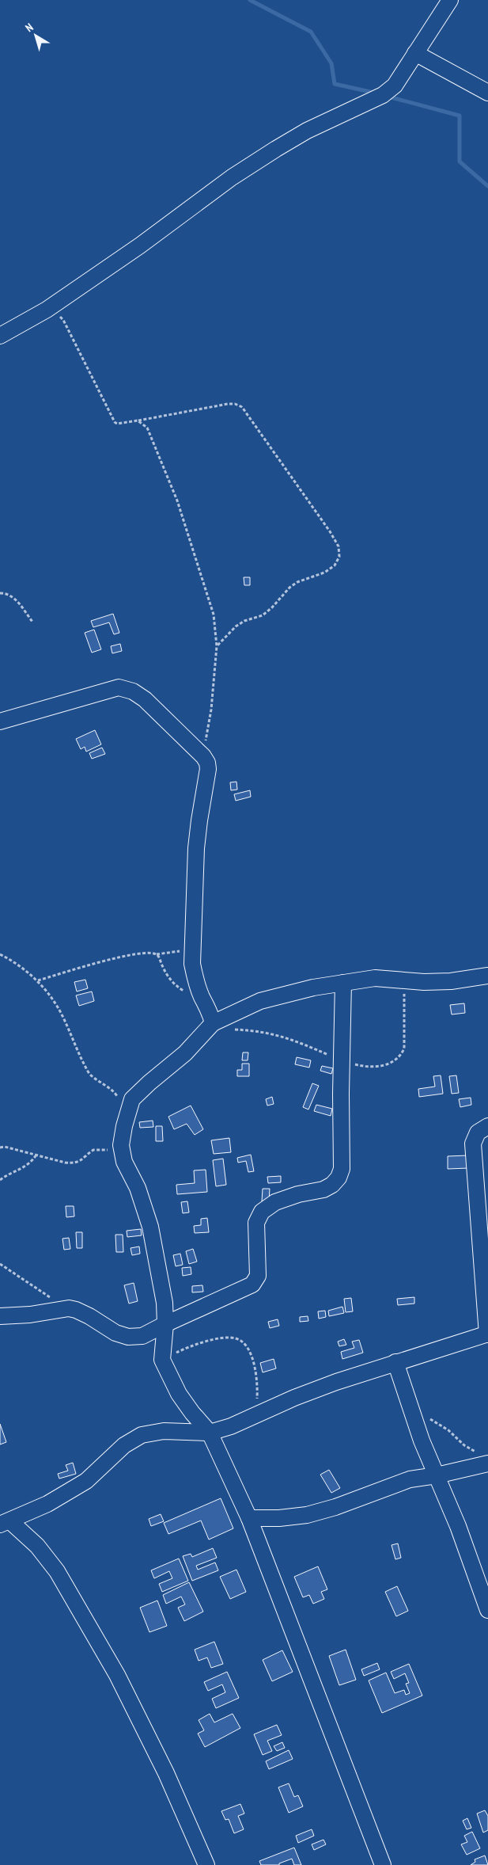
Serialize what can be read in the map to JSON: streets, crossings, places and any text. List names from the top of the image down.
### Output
{
  "north": "top left"
}
